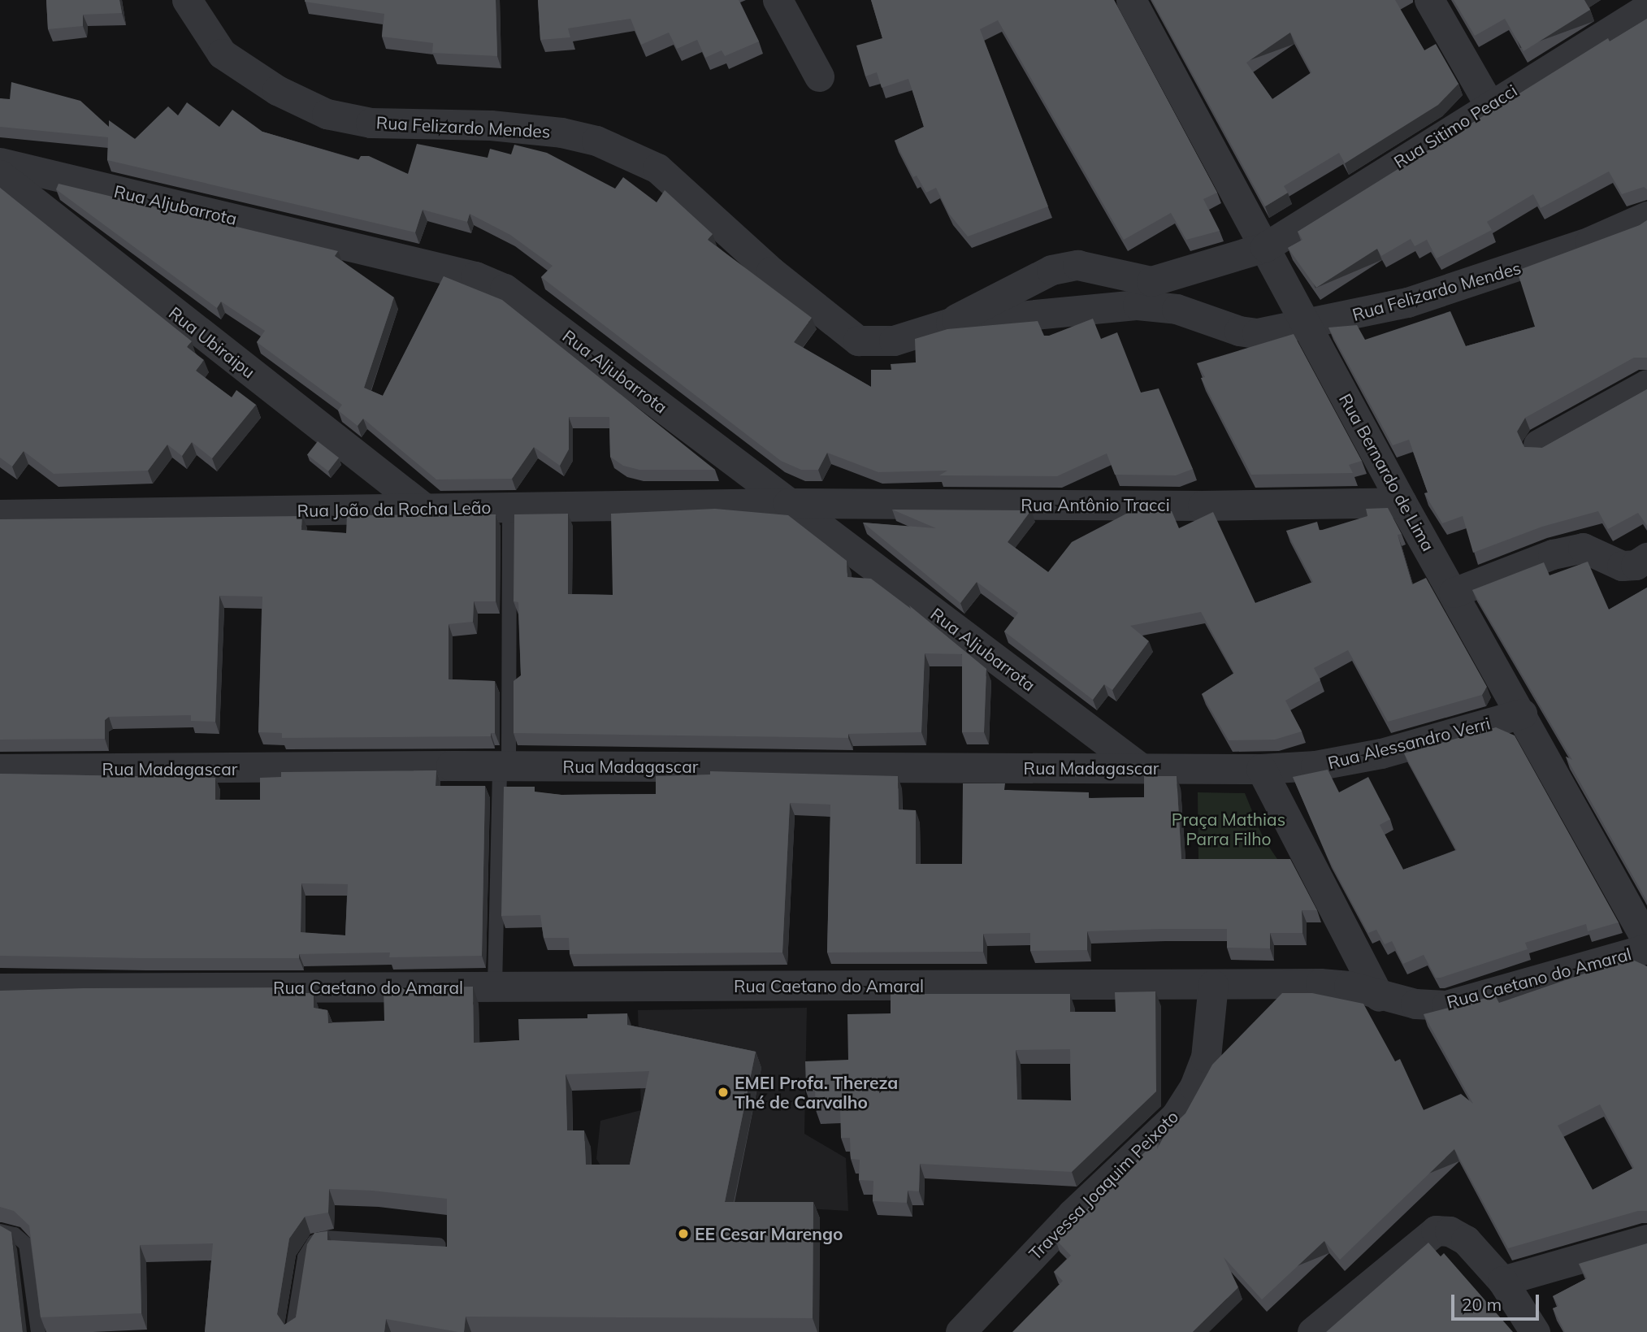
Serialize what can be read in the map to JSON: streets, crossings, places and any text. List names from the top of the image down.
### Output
{
  "streets": {
    "street": [
      "Rua Sitimo Peacci",
      "Rua Felizardo Mendes",
      "Rua Aljubarrota",
      "Rua Ubiraipu",
      "Rua Bernardo de Lima",
      "Rua Antônio Tracci",
      "Rua João da Rocha Leão",
      "Rua Alessandro Verri",
      "Rua Madagascar",
      "Rua Caetano do Amaral",
      "Travessa Joaquim Peixoto"
    ]
  },
  "crossings": [
    ["Rua Sitimo Peacci", "Rua Felizardo Mendes"],
    ["Rua Sitimo Peacci", "Rua Bernardo de Lima"],
    ["Rua Felizardo Mendes", "Rua Bernardo de Lima"],
    ["Rua Aljubarrota", "Rua Antônio Tracci"],
    ["Rua Aljubarrota", "Rua João da Rocha Leão"],
    ["Rua Aljubarrota", "Rua Madagascar"],
    ["Rua Ubiraipu", "Rua João da Rocha Leão"],
    ["Rua Bernardo de Lima", "Rua Antônio Tracci"],
    ["Rua Bernardo de Lima", "Rua Alessandro Verri"],
    ["Rua Antônio Tracci", "Rua João da Rocha Leão"],
    ["Rua Alessandro Verri", "Rua Madagascar"],
    ["Rua Caetano do Amaral", "Travessa Joaquim Peixoto"]
  ],
  "parks": ["Praça Mathias Parra Filho"],
  "places": ["EMEI Profa. Thereza Thé de Carvalho", "EE Cesar Marengo"],
  "scale_bar": "20 m"
}
